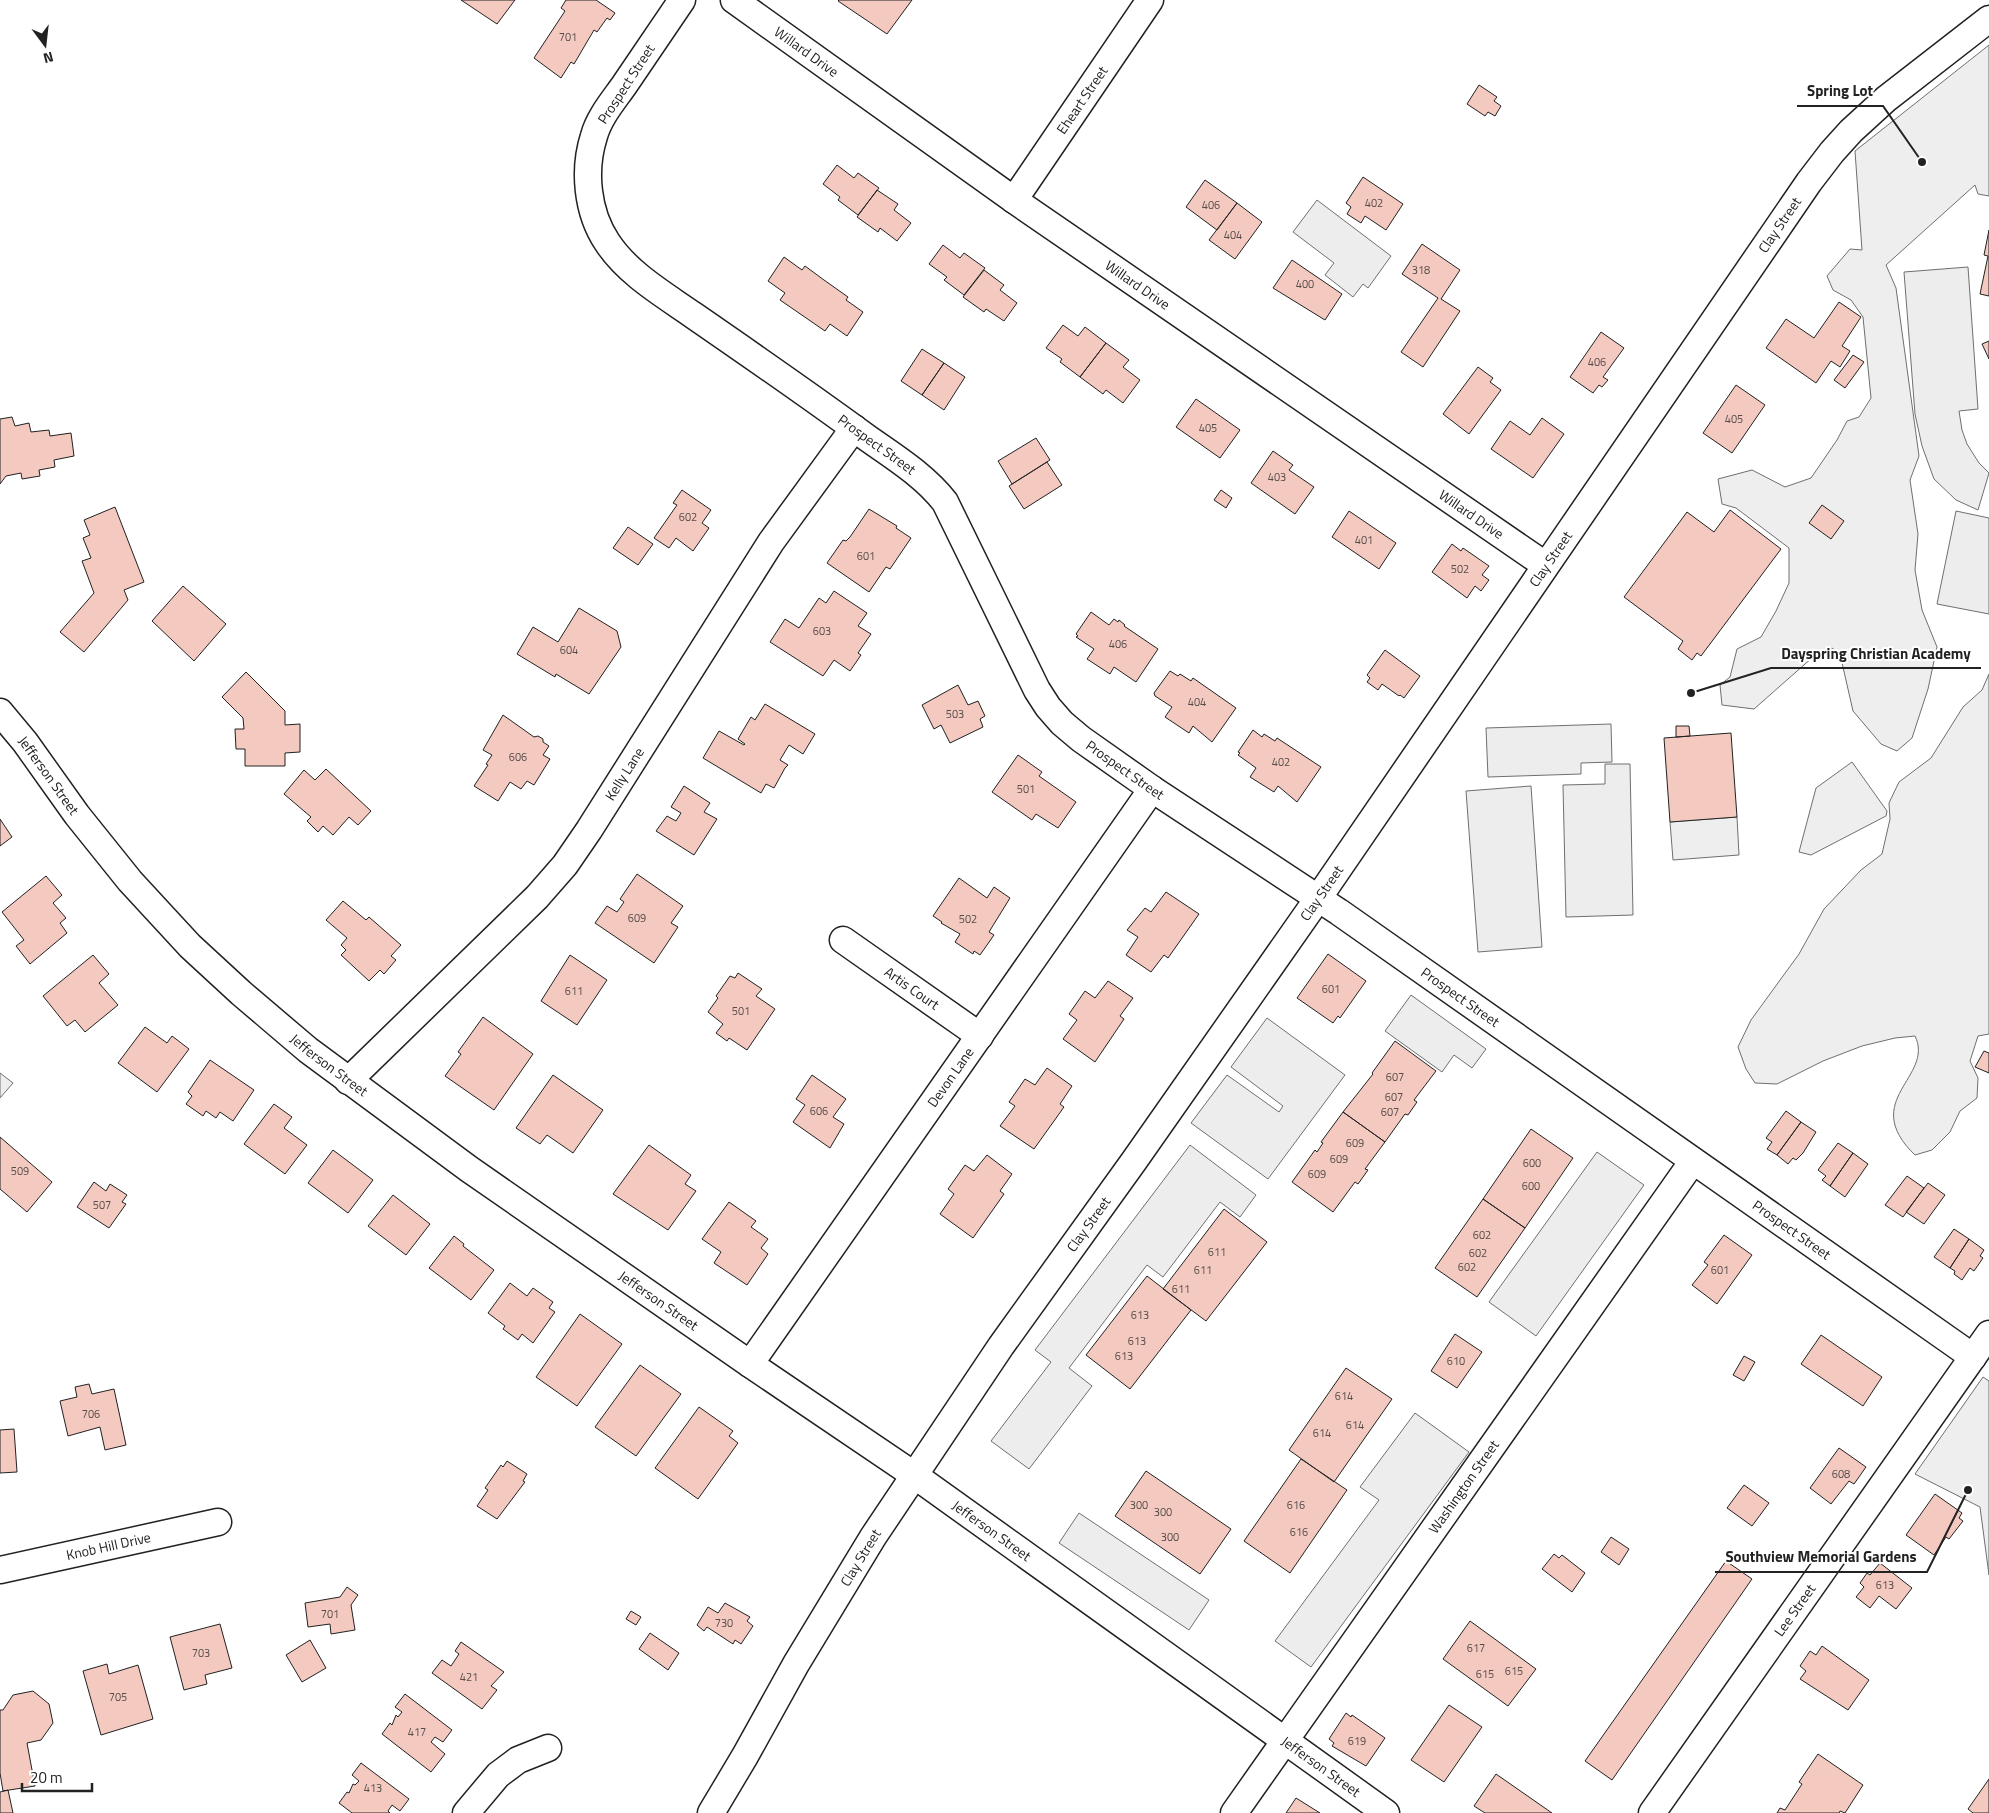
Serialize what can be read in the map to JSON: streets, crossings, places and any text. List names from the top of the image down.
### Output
{
  "streets": {
    "street": [
      "Willard Drive",
      "Prospect Street",
      "Eheart Street",
      "Clay Street",
      "Kelly Lane",
      "Jefferson Street",
      "Artis Court",
      "Devon Lane",
      "Washington Street",
      "Knob Hill Drive",
      "Lee Street"
    ]
  },
  "crossings": [
    ["Willard Drive", "Eheart Street"],
    ["Willard Drive", "Clay Street"],
    ["Prospect Street", "Clay Street"],
    ["Prospect Street", "Kelly Lane"],
    ["Prospect Street", "Devon Lane"],
    ["Prospect Street", "Washington Street"],
    ["Prospect Street", "Lee Street"],
    ["Clay Street", "Jefferson Street"],
    ["Kelly Lane", "Jefferson Street"],
    ["Jefferson Street", "Devon Lane"],
    ["Jefferson Street", "Washington Street"],
    ["Artis Court", "Devon Lane"]
  ],
  "places": ["Spring Lot", "Dayspring Christian Academy", "Southview Memorial Gardens"],
  "house_numbers": [
    "701",
    "402",
    "406",
    "404",
    "318",
    "400",
    "406",
    "405",
    "405",
    "403",
    "602",
    "401",
    "601",
    "502",
    "603",
    "406",
    "604",
    "404",
    "503",
    "606",
    "402",
    "501",
    "609",
    "502",
    "601",
    "611",
    "501",
    "607",
    "607",
    "606",
    "607",
    "609",
    "609",
    "600",
    "509",
    "609",
    "600",
    "507",
    "602",
    "611",
    "602",
    "602",
    "611",
    "601",
    "611",
    "613",
    "613",
    "613",
    "610",
    "614",
    "706",
    "614",
    "614",
    "608",
    "300",
    "616",
    "300",
    "616",
    "300",
    "613",
    "701",
    "730",
    "617",
    "703",
    "615",
    "615",
    "421",
    "705",
    "417",
    "619",
    "413"
  ],
  "scale_bar": "20 m",
  "north": "bottom"
}
